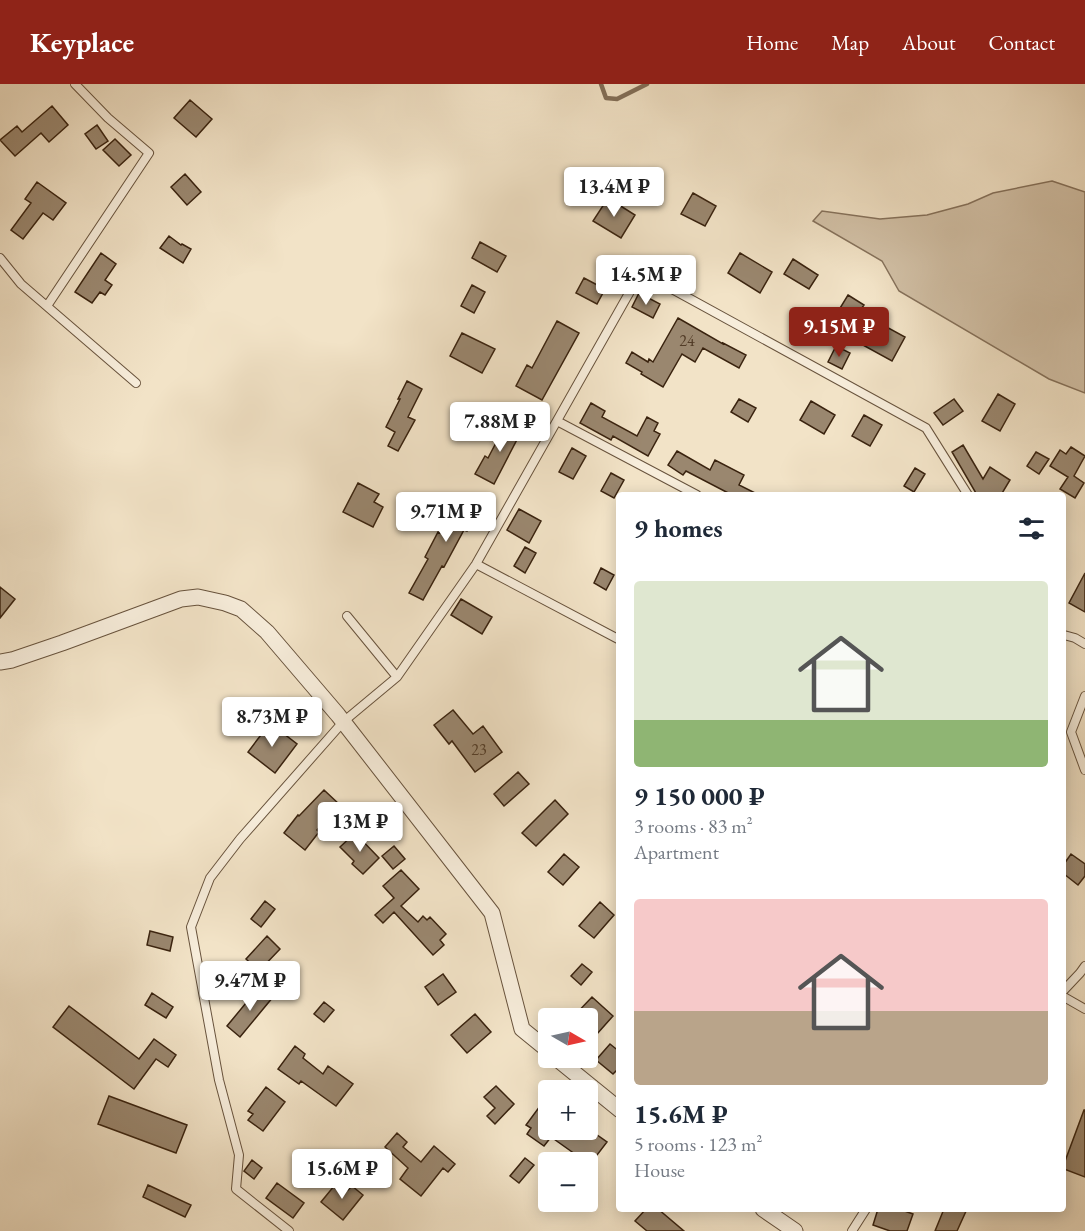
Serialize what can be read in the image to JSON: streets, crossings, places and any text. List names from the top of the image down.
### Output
{
  "house_numbers": ["24", "23"],
  "north": "right",
  "page": {
    "header": "Keyplace",
    "nav": [
      "Home",
      "Map",
      "About",
      "Contact"
    ],
    "price": [
      "13.4M ₽",
      "14.5M ₽",
      "9.15M ₽",
      "7.88M ₽",
      "9.71M ₽",
      "8.73M ₽",
      "13M ₽",
      "9.47M ₽",
      "15.6M ₽"
    ],
    "heading": "9 homes",
    "list": [
      {
        "name": "9 150 000 ₽",
        "note": "3 rooms · 83 m² · Apartment"
      },
      {
        "name": "15.6M ₽",
        "note": "5 rooms · 123 m² · House"
      }
    ],
    "map_buttons": ["+", "−"]
  }
}
